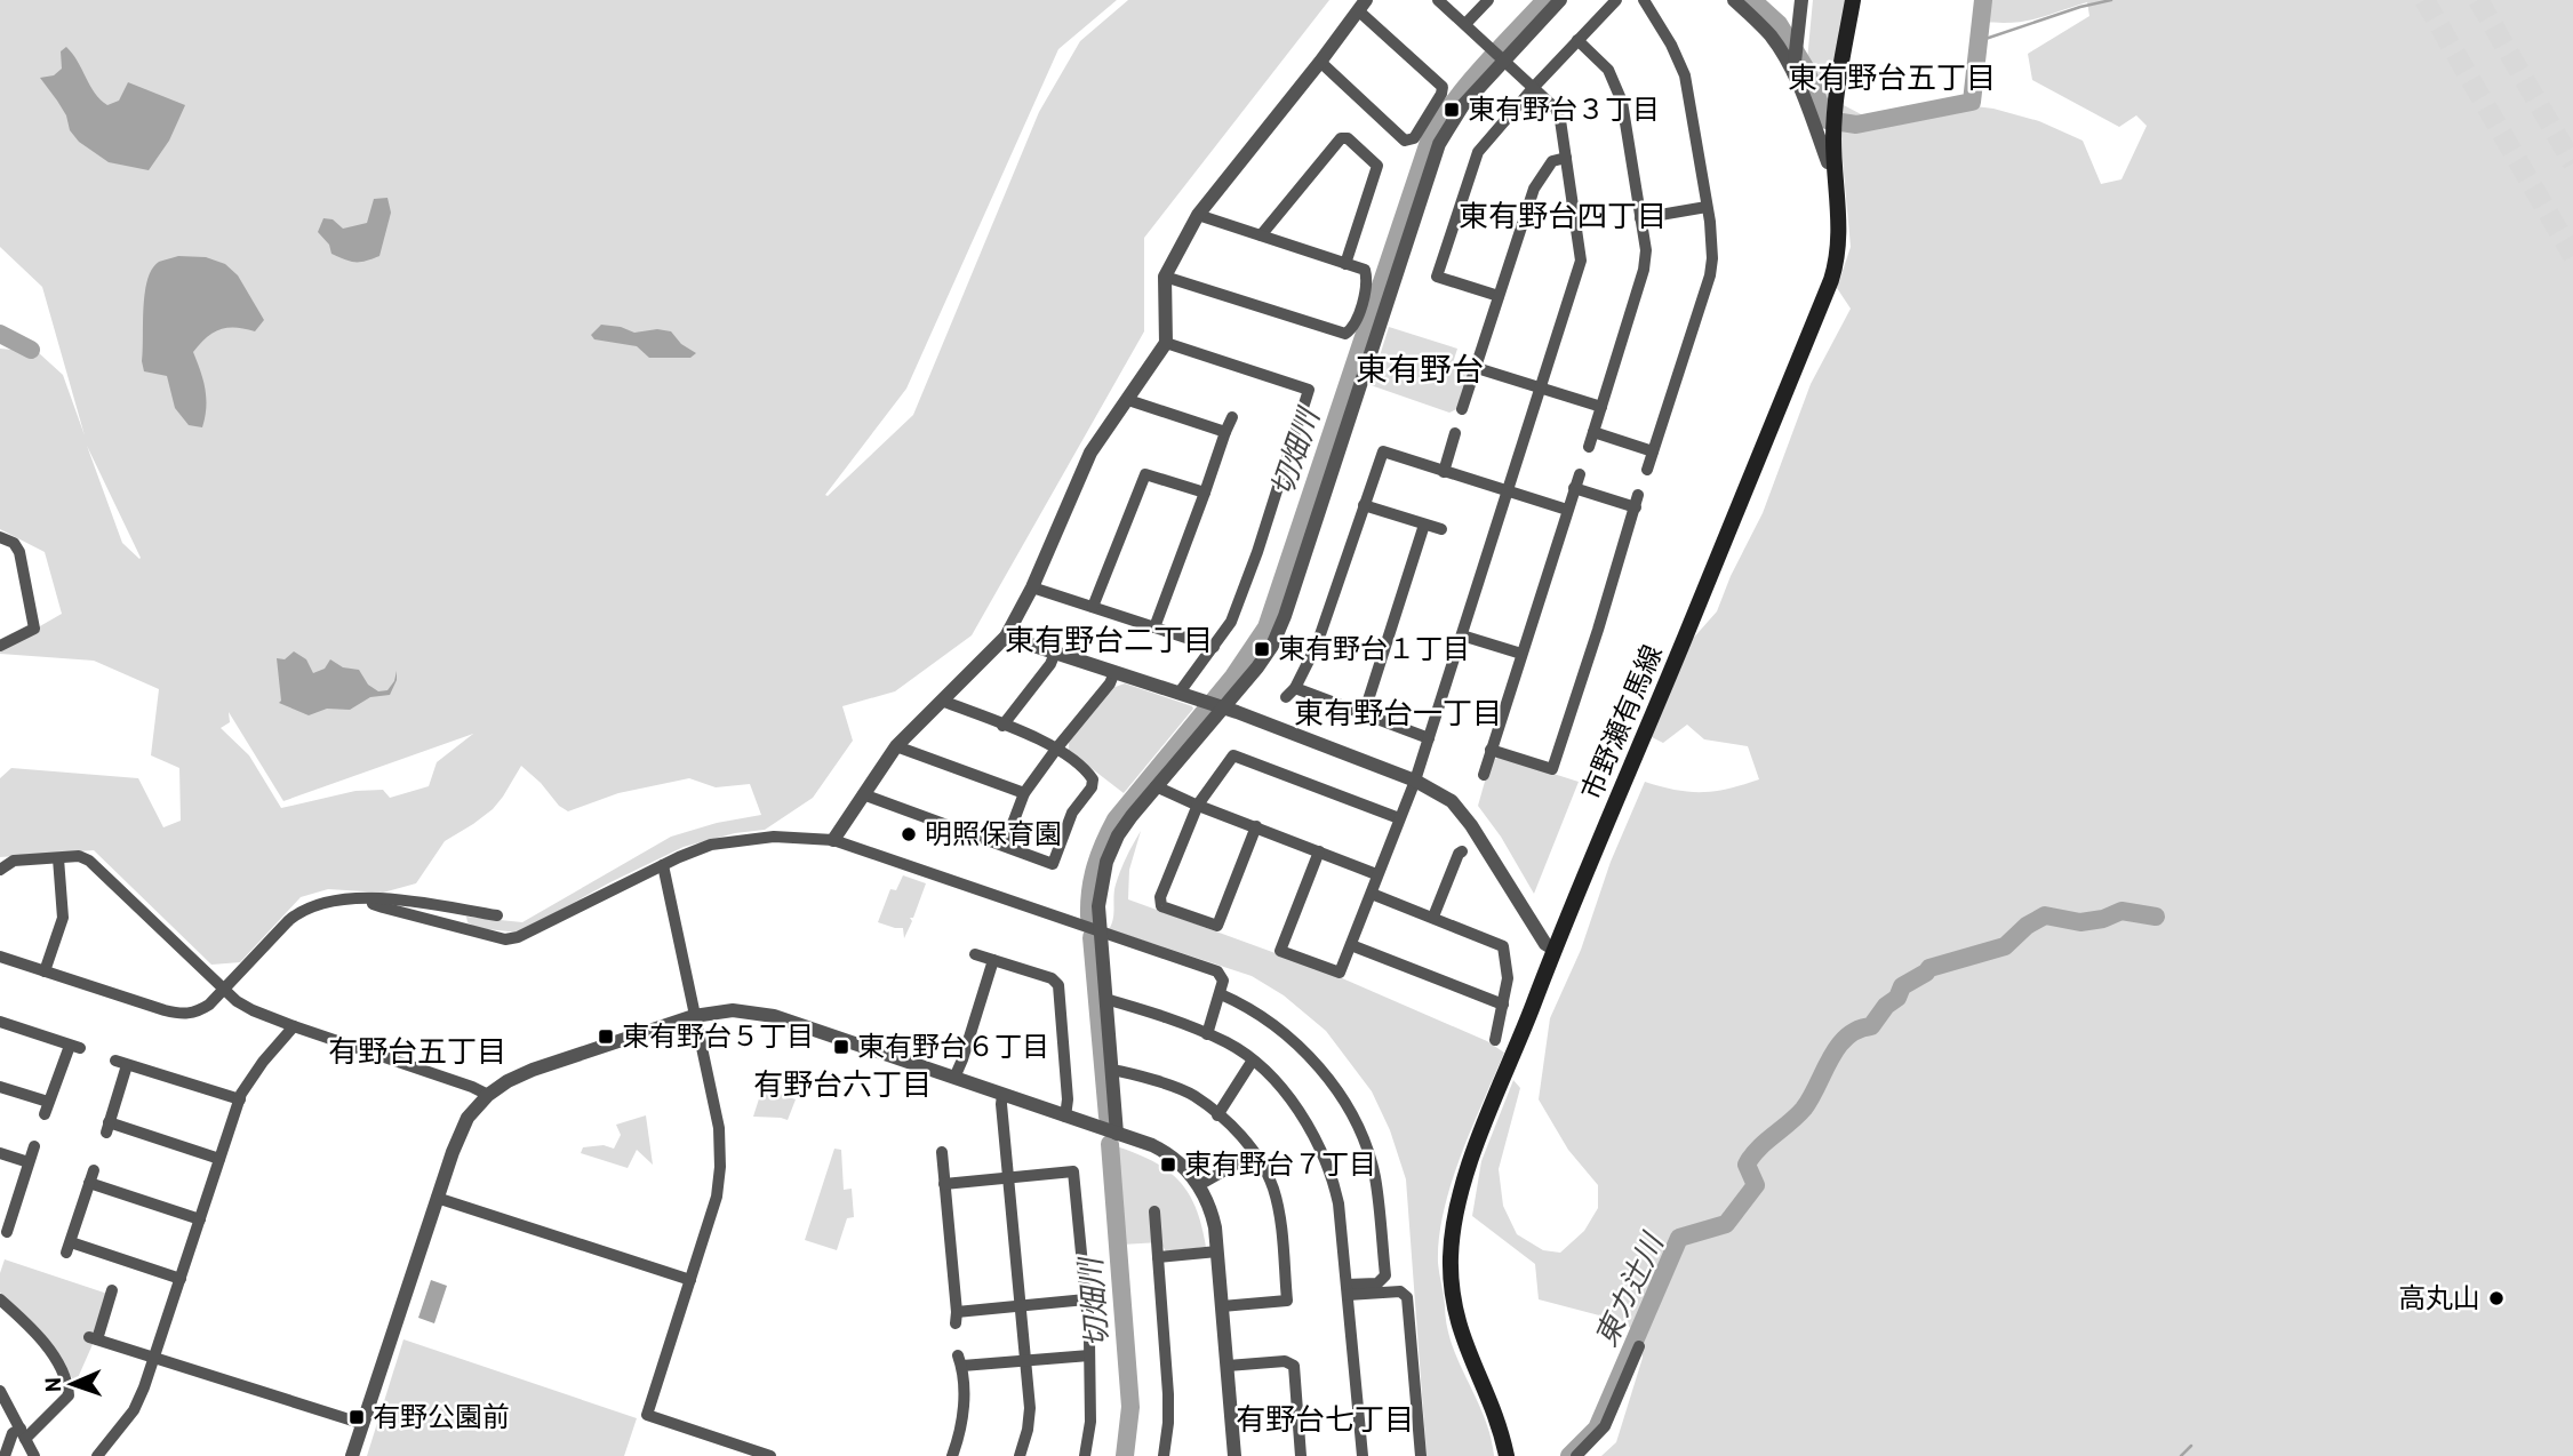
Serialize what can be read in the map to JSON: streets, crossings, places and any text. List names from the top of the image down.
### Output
{
  "streets": {
    "main road": ["市野瀬有馬線"]
  },
  "districts": [
    "東有野台五丁目",
    "東有野台四丁目",
    "東有野台",
    "東有野台二丁目",
    "東有野台一丁目",
    "有野台五丁目",
    "有野台六丁目",
    "有野台七丁目"
  ],
  "water": ["切畑川", "東カ辻川"],
  "places": {
    "transit": [
      "東有野台３丁目",
      "東有野台１丁目",
      "東有野台５丁目",
      "東有野台６丁目",
      "東有野台７丁目",
      "有野公園前"
    ],
    "other": ["明照保育園", "高丸山"]
  },
  "north": "left"
}
